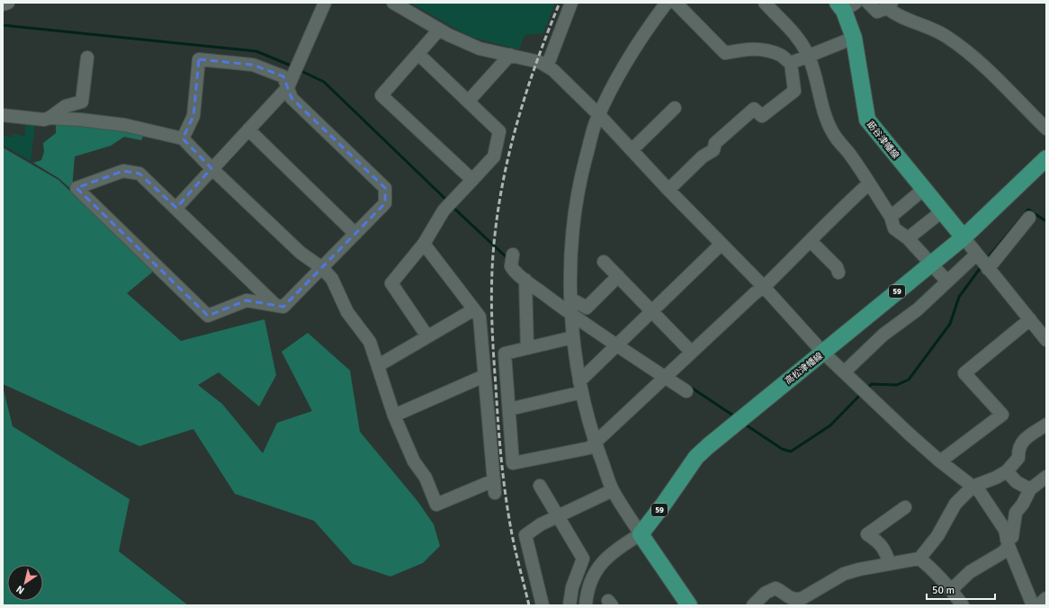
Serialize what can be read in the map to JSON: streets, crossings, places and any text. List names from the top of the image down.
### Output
{
  "streets": {
    "main road": ["莇谷津幡線", "59", "高松津幡線"]
  },
  "crossings": [
    ["莇谷津幡線", "高松津幡線"]
  ],
  "scale_bar": "50 m",
  "north": "bottom left"
}
